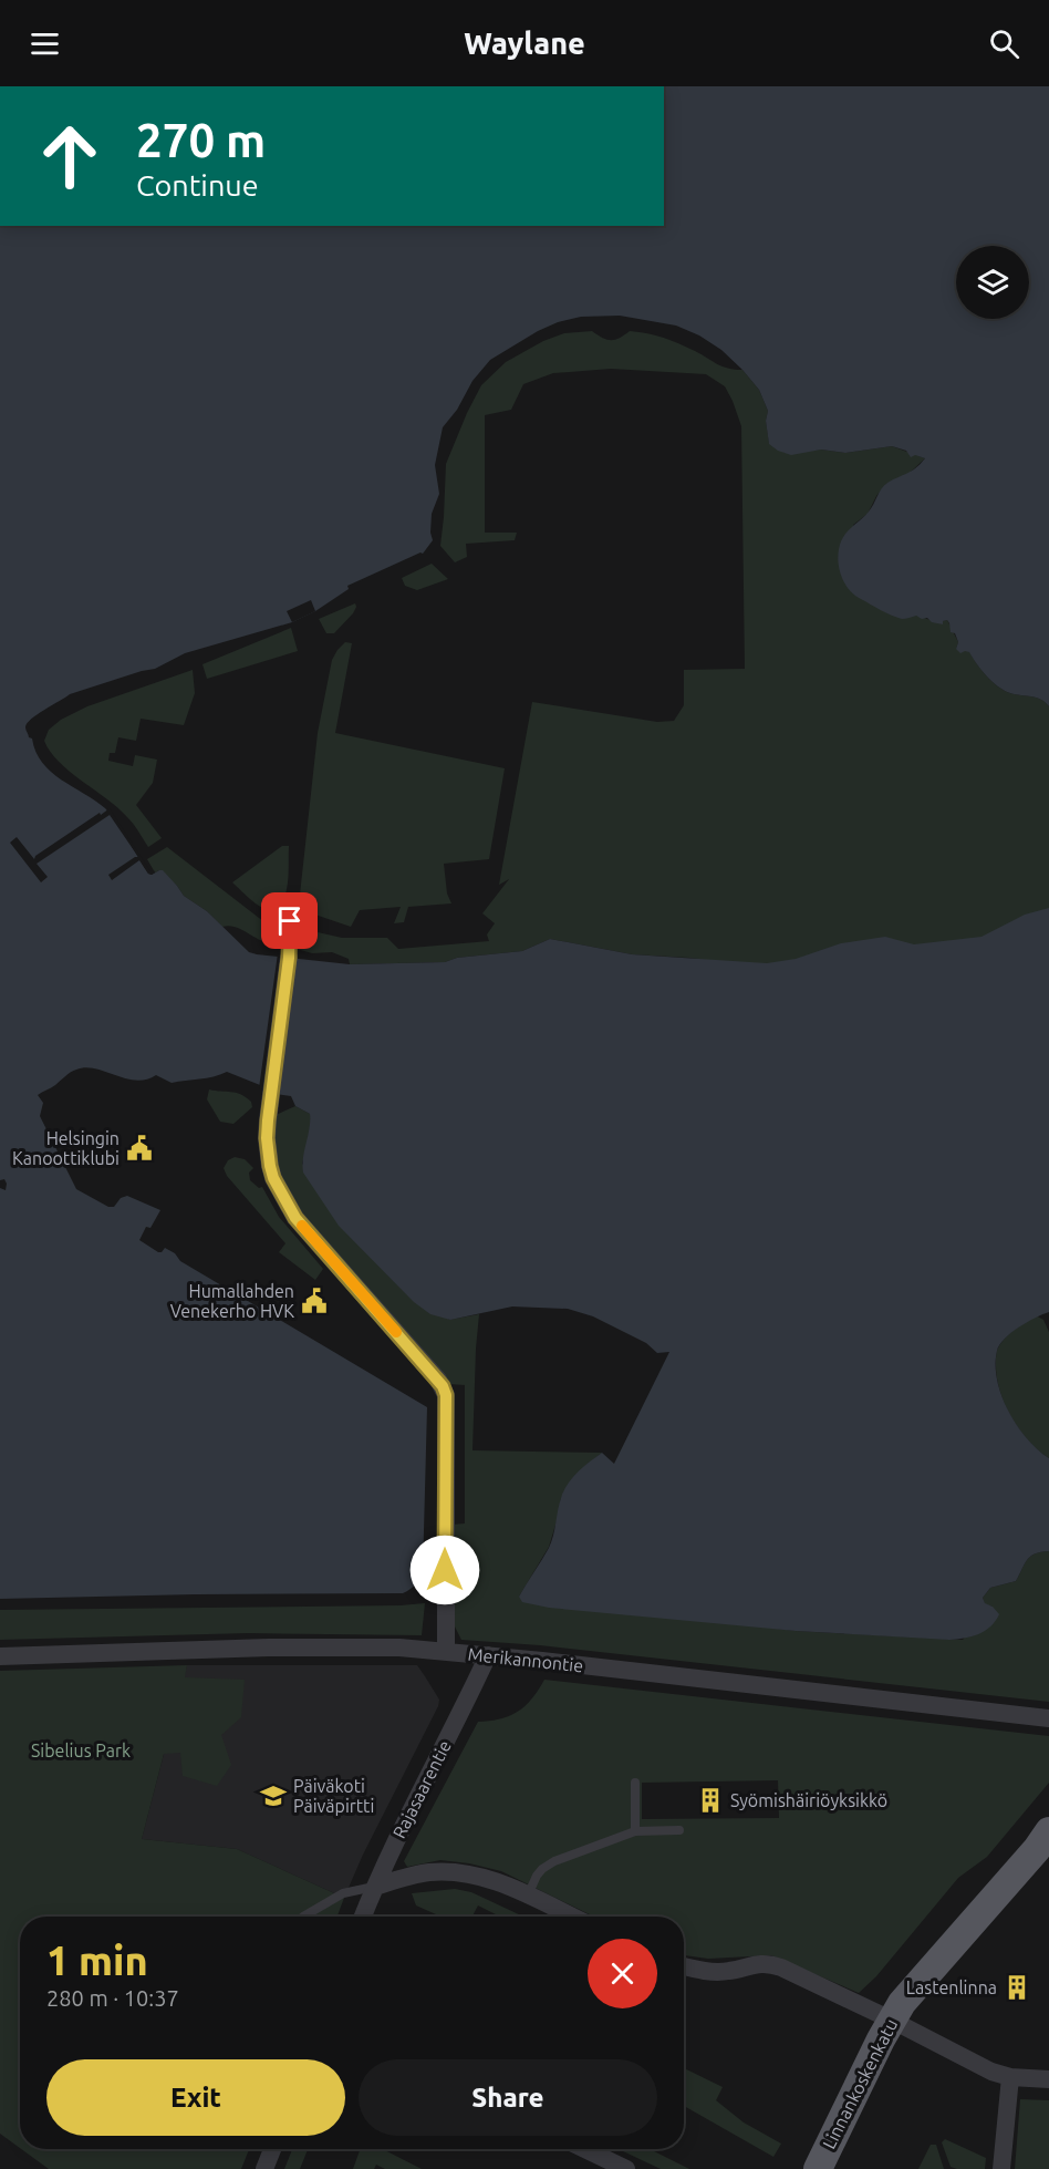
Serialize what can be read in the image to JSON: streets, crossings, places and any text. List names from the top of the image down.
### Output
{
  "streets": {
    "main road": ["Linnankoskenkatu"],
    "street": ["Merikannontie", "Rajasaarentie"]
  },
  "crossings": [
    ["Merikannontie", "Rajasaarentie"]
  ],
  "parks": ["Sibelius Park"],
  "places": {
    "public building": ["Helsingin Kanoottiklubi", "Humallahden Venekerho HVK"],
    "school or university": ["Päiväkoti Päiväpirtti"],
    "building": ["Syömishäiriöyksikkö", "Lastenlinna"]
  },
  "page": {
    "header": "Waylane",
    "turn": ["270 m", "Continue"],
    "heading": ["1 min", "280 m · 10:37"],
    "buttons": ["Exit", "Share"]
  }
}
